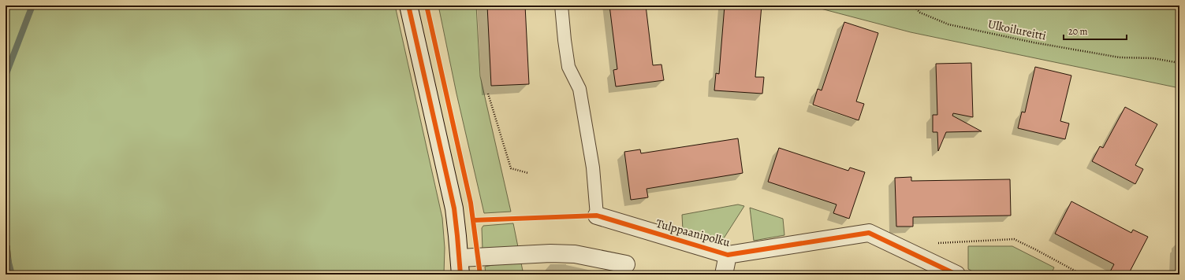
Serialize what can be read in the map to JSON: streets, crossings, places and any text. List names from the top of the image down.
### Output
{
  "streets": {
    "street": ["Tulppaanipolku"],
    "path": ["Ulkoilureitti"]
  },
  "scale_bar": "20 m"
}
